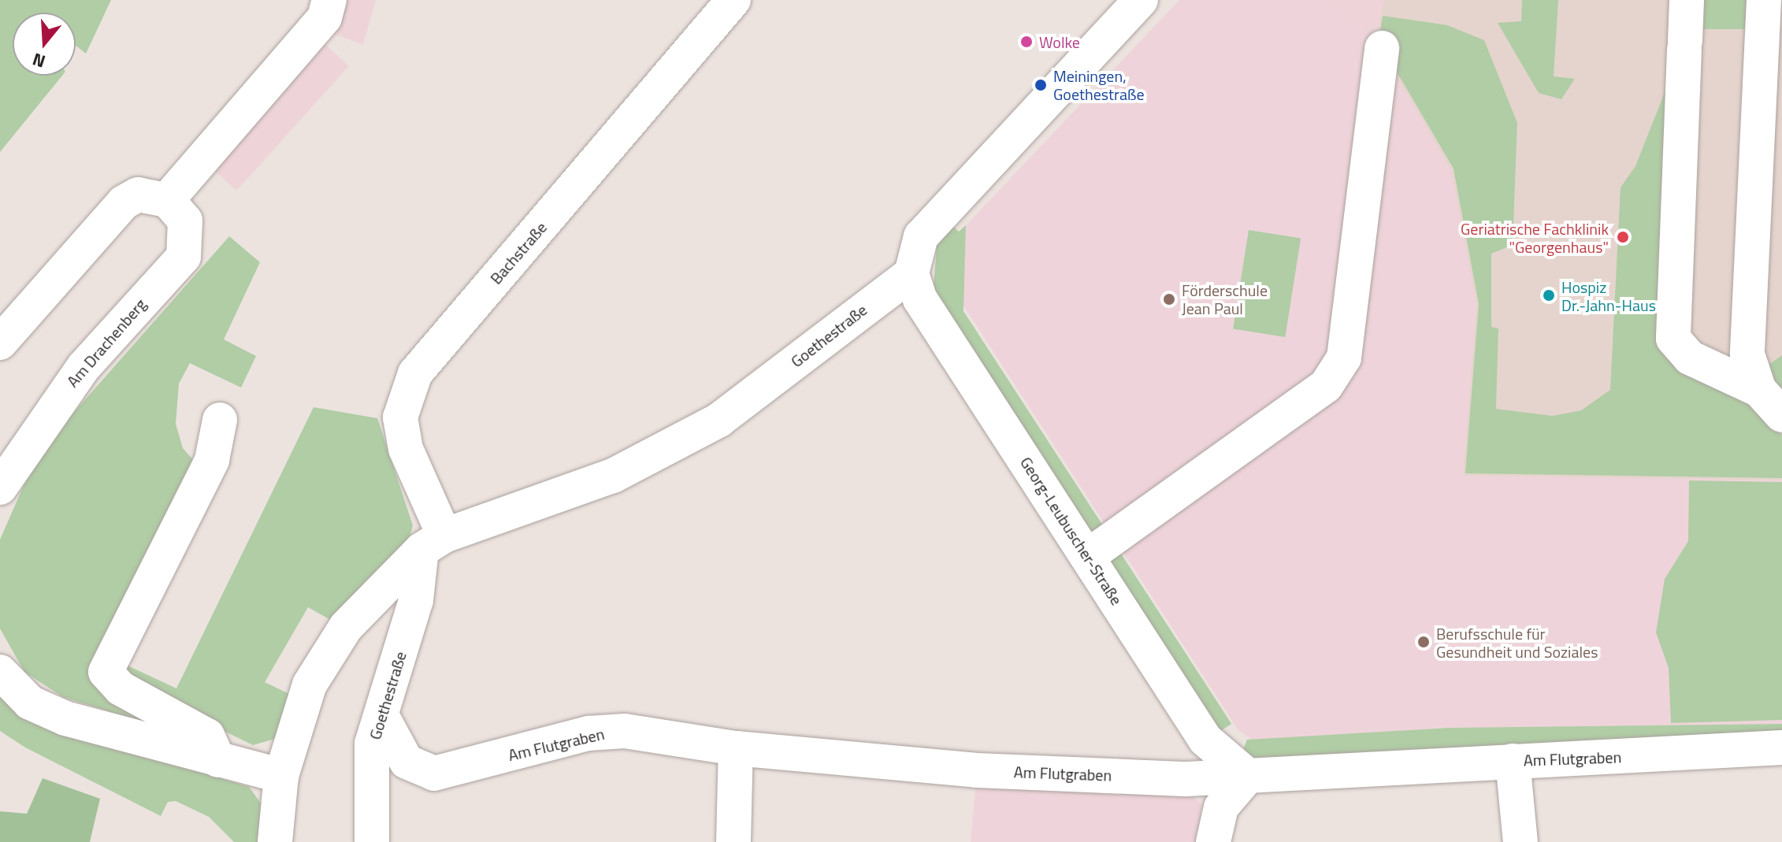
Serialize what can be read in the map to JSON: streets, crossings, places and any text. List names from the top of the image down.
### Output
{
  "streets": {
    "street": [
      "Bachstraße",
      "Goethestraße",
      "Am Drachenberg",
      "Georg-Leubuscher-Straße",
      "Am Flutgraben"
    ]
  },
  "crossings": [
    ["Bachstraße", "Goethestraße"],
    ["Goethestraße", "Georg-Leubuscher-Straße"],
    ["Goethestraße", "Am Flutgraben"],
    ["Georg-Leubuscher-Straße", "Am Flutgraben"]
  ],
  "places": [
    "Wolke",
    "Meiningen, Goethestraße",
    "Geriatrische Fachklinik \"Georgenhaus\"",
    "Hospiz Dr.-Jahn-Haus",
    "Förderschule Jean Paul",
    "Berufsschule für Gesundheit und Soziales"
  ],
  "north": "bottom"
}
